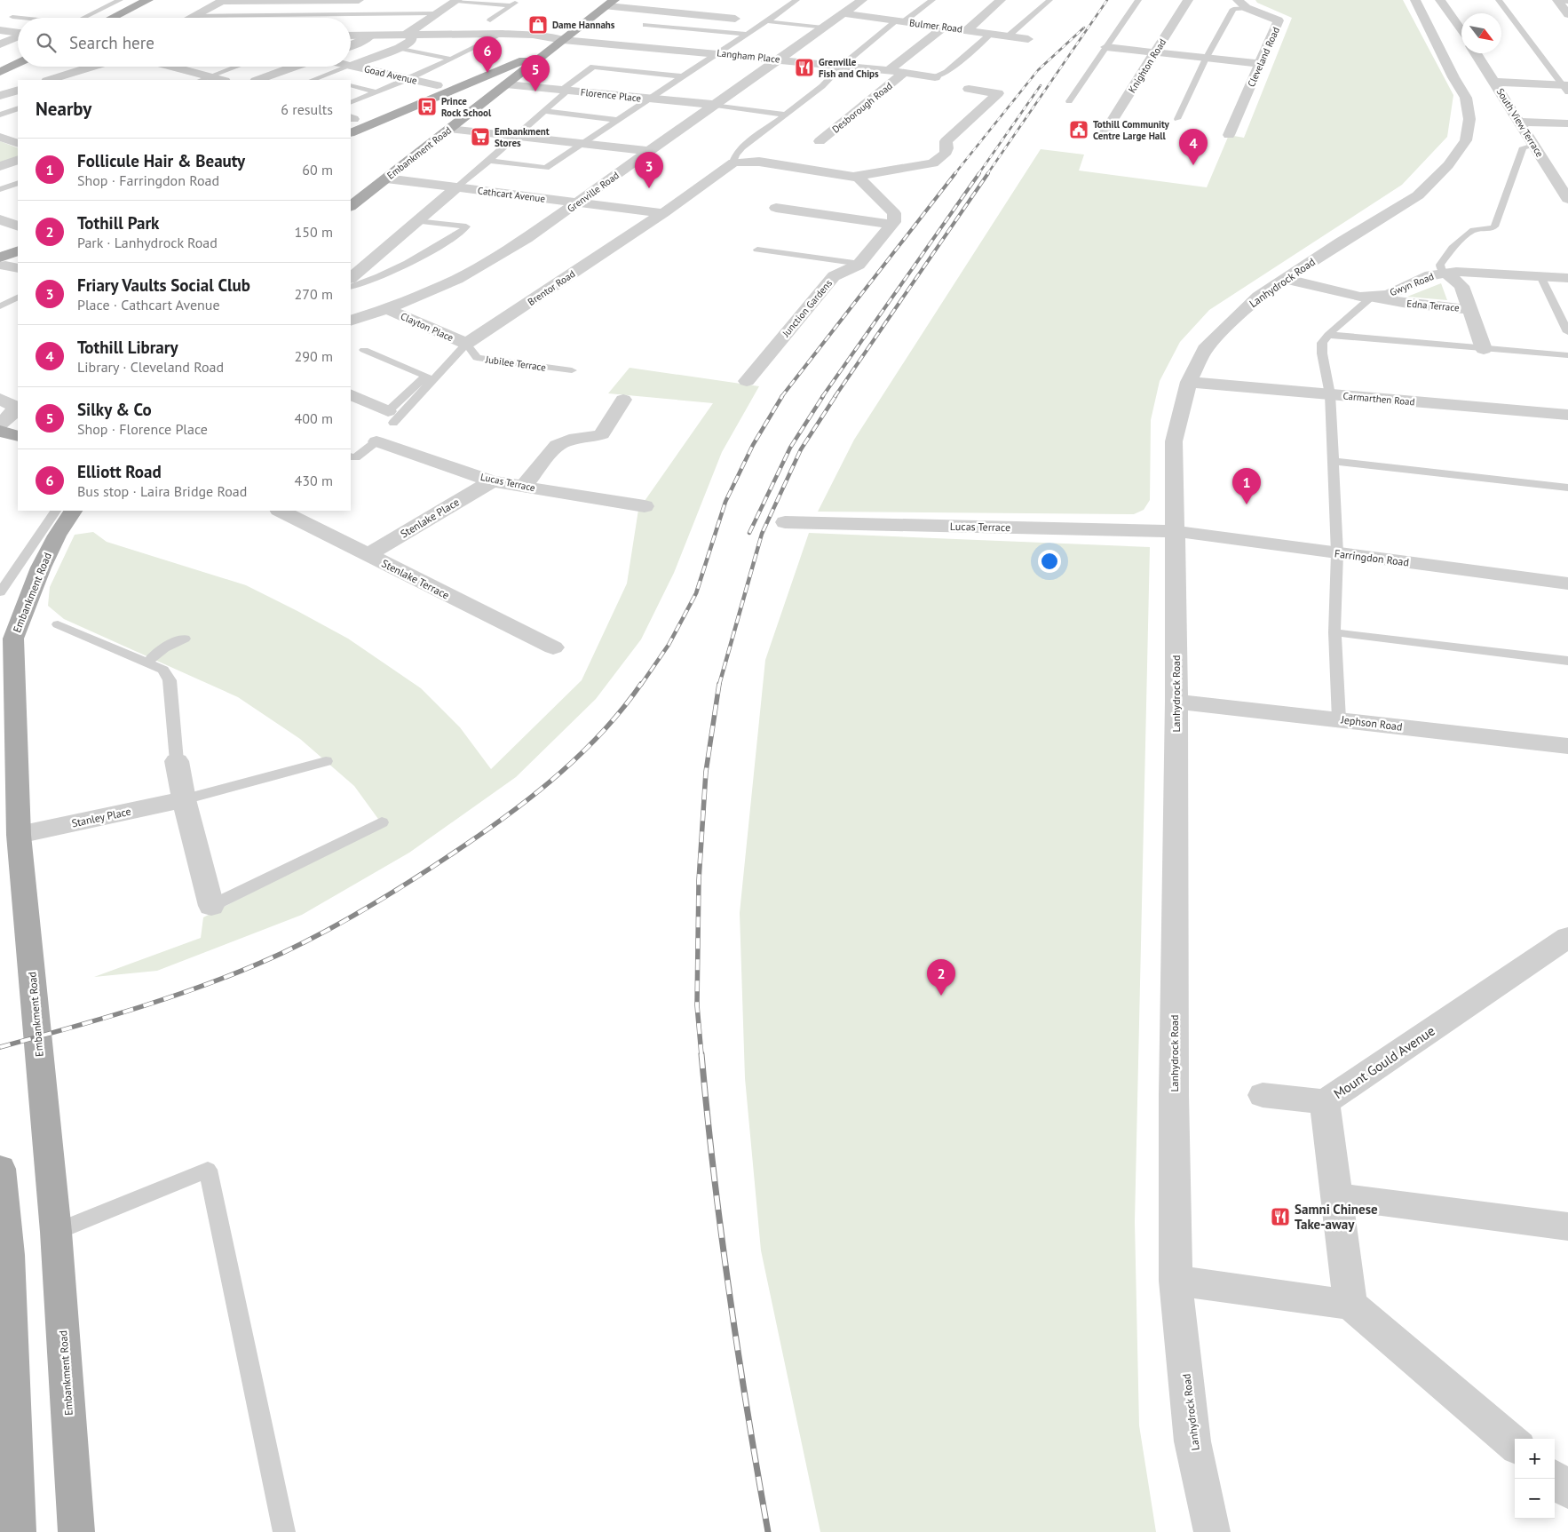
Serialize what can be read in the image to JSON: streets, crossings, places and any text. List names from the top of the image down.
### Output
{
  "streets": {
    "main road": ["Embankment Road"],
    "street": [
      "Bulmer Road",
      "Langham Place",
      "Cleveland Road",
      "Knighton Road",
      "Goad Avenue",
      "Florence Place",
      "Desborough Road",
      "South View Terrace",
      "Grenville Road",
      "Cathcart Avenue",
      "Lanhydrock Road",
      "Gwyn Road",
      "Brentor Road",
      "Edna Terrace",
      "Junction Gardens",
      "Clayton Place",
      "Carmarthen Road",
      "Lucas Terrace",
      "Stenlake Place",
      "Farringdon Road",
      "Stenlake Terrace",
      "Jephson Road",
      "Stanley Place",
      "Mount Gould Avenue"
    ],
    "lane": ["Jubilee Terrace"]
  },
  "crossings": [
    ["Bulmer Road", "Desborough Road"],
    ["Bulmer Road", "Grenville Road"],
    ["Langham Place", "Desborough Road"],
    ["Langham Place", "Embankment Road"],
    ["Langham Place", "Grenville Road"],
    ["Florence Place", "Embankment Road"],
    ["Florence Place", "Grenville Road"],
    ["Embankment Road", "Cathcart Avenue"],
    ["Embankment Road", "Stanley Place"],
    ["Grenville Road", "Cathcart Avenue"],
    ["Grenville Road", "Clayton Place"],
    ["Cathcart Avenue", "Brentor Road"],
    ["Lanhydrock Road", "Gwyn Road"],
    ["Lanhydrock Road", "Carmarthen Road"],
    ["Lanhydrock Road", "Lucas Terrace"],
    ["Lanhydrock Road", "Farringdon Road"],
    ["Lanhydrock Road", "Jephson Road"],
    ["Gwyn Road", "Edna Terrace"],
    ["Brentor Road", "Clayton Place"],
    ["Brentor Road", "Jubilee Terrace"],
    ["Clayton Place", "Jubilee Terrace"],
    ["Lucas Terrace", "Stenlake Place"],
    ["Lucas Terrace", "Farringdon Road"],
    ["Stenlake Place", "Stenlake Terrace"]
  ],
  "places": {
    "shop": ["Dame Hannahs"],
    "restaurant": ["Grenville Fish and Chips", "Samni Chinese Take-away"],
    "bus stop": ["Prince Rock School"],
    "public building": ["Tothill Community Centre Large Hall"],
    "supermarket": ["Embankment Stores"]
  },
  "north": "bottom right",
  "page": {
    "search": "Search here",
    "pins": [
      "6",
      "5",
      "4",
      "3",
      "1",
      "2"
    ],
    "heading": ["Nearby", "6 results"],
    "list": [
      {
        "mark": "1",
        "name": "Follicule Hair & Beauty",
        "note": "Shop · Farringdon Road",
        "value": "60 m"
      },
      {
        "mark": "2",
        "name": "Tothill Park",
        "note": "Park · Lanhydrock Road",
        "value": "150 m"
      },
      {
        "mark": "3",
        "name": "Friary Vaults Social Club",
        "note": "Place · Cathcart Avenue",
        "value": "270 m"
      },
      {
        "mark": "4",
        "name": "Tothill Library",
        "note": "Library · Cleveland Road",
        "value": "290 m"
      },
      {
        "mark": "5",
        "name": "Silky & Co",
        "note": "Shop · Florence Place",
        "value": "400 m"
      },
      {
        "mark": "6",
        "name": "Elliott Road",
        "note": "Bus stop · Laira Bridge Road",
        "value": "430 m"
      }
    ],
    "map_buttons": ["+", "−"]
  }
}
